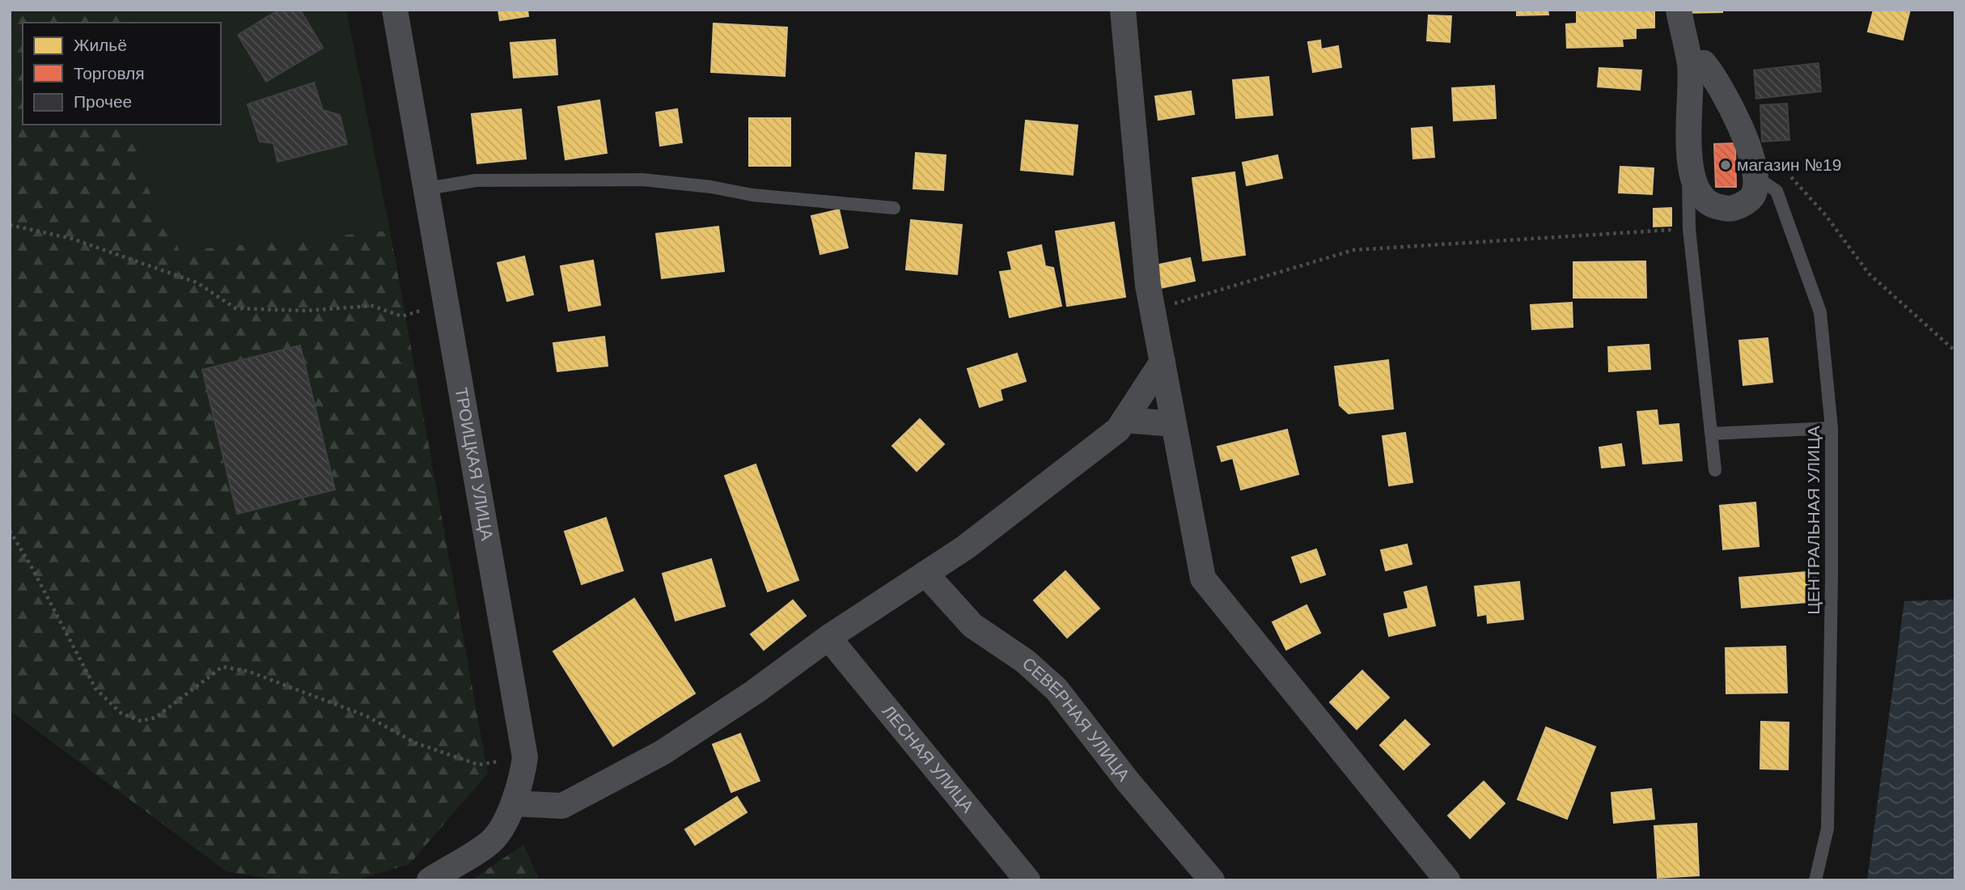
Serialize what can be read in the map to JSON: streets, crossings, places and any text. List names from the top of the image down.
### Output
{
  "streets": {
    "street": ["ТРОИЦКАЯ УЛИЦА", "СЕВЕРНАЯ УЛИЦА", "ЛЕСНАЯ УЛИЦА"],
    "lane": ["ЦЕНТРАЛЬНАЯ УЛИЦА"]
  },
  "places": ["магазин №19"],
  "legend": ["Жильё", "Торговля", "Прочее"]
}
